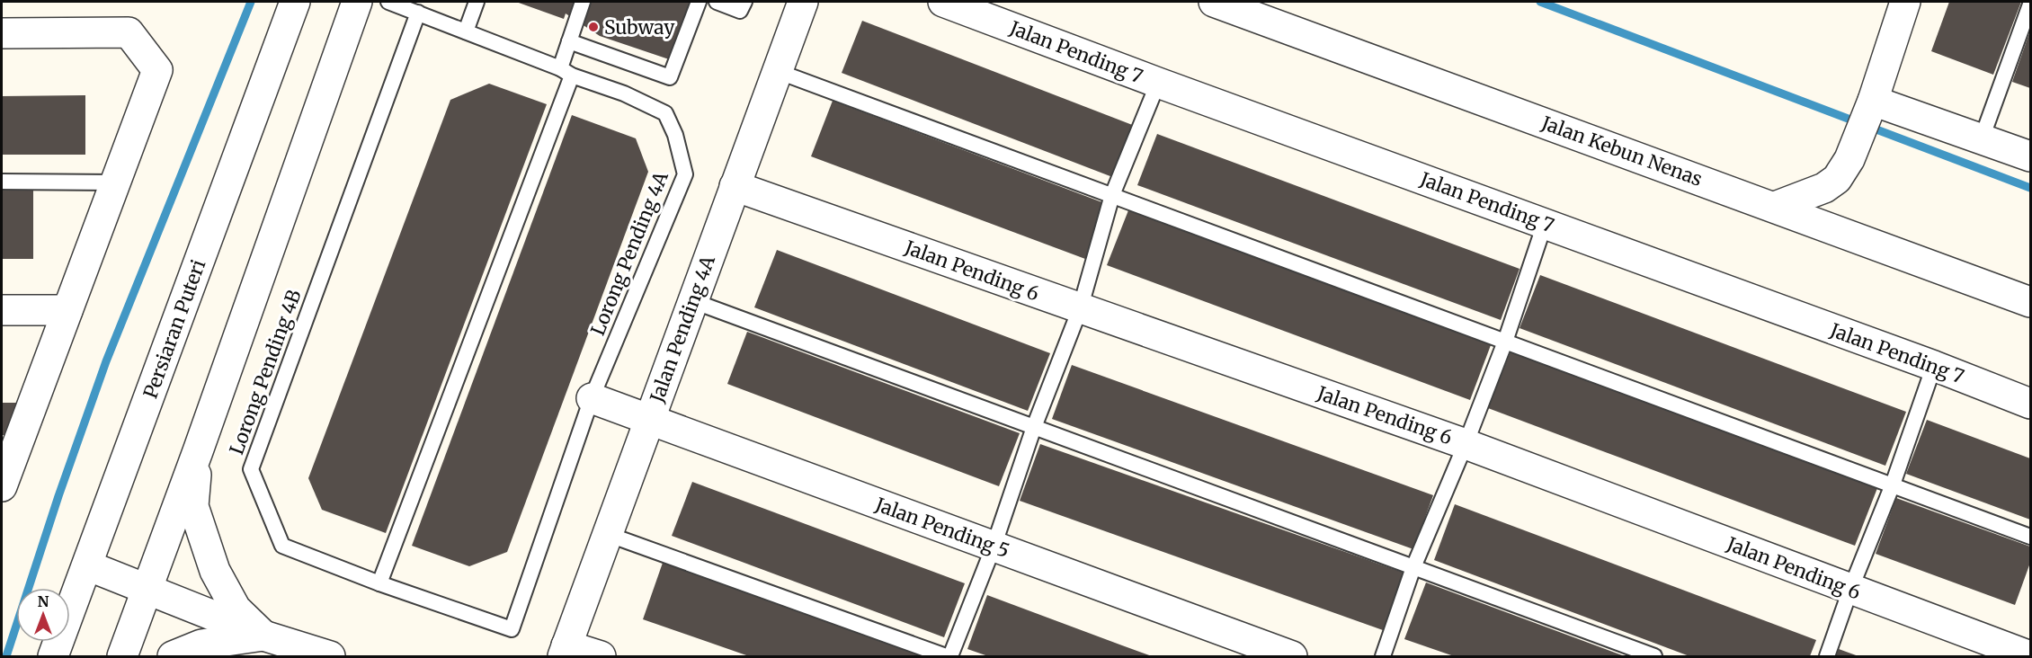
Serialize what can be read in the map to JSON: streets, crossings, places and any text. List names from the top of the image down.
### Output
{
  "streets": {
    "street": [
      "Jalan Pending 7",
      "Jalan Kebun Nenas",
      "Jalan Pending 6",
      "Persiaran Puteri",
      "Jalan Pending 4A",
      "Jalan Pending 5"
    ],
    "lane": ["Lorong Pending 4A", "Lorong Pending 4B"]
  },
  "crossings": [
    ["Lorong Pending 4A", "Lorong Pending 4B"],
    ["Lorong Pending 4A", "Jalan Pending 5"],
    ["Jalan Pending 6", "Jalan Pending 4A"],
    ["Jalan Pending 4A", "Jalan Pending 5"]
  ],
  "places": ["Subway"],
  "north": "top"
}
